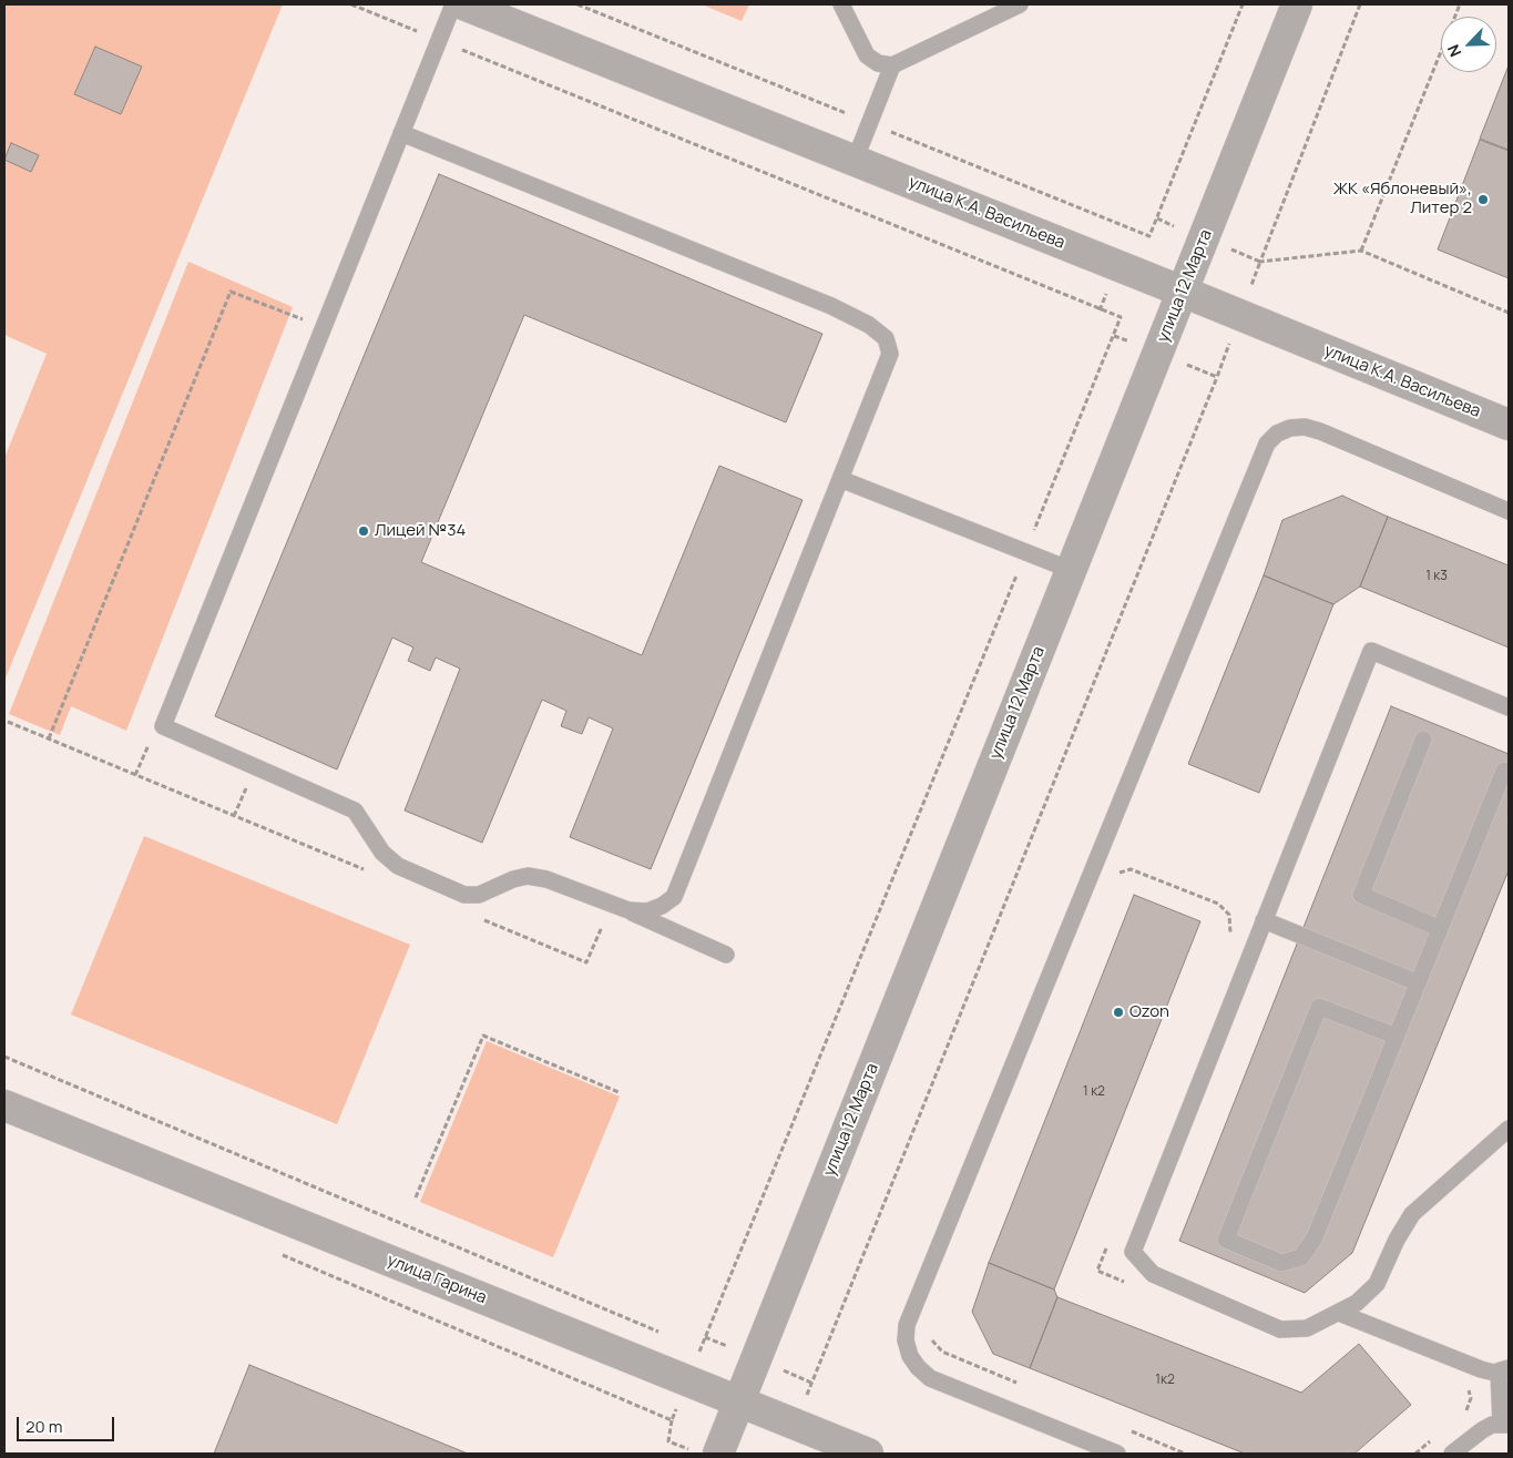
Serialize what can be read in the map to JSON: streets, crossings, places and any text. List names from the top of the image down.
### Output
{
  "streets": {
    "street": ["улица К.А. Васильева", "улица 12 Марта", "улица Гарина"]
  },
  "crossings": [
    ["улица К.А. Васильева", "улица 12 Марта"],
    ["улица 12 Марта", "улица Гарина"]
  ],
  "places": ["ЖК «Яблоневый», Литер 2", "Лицей №34", "Ozon"],
  "house_numbers": ["1 к3", "1 к2", "1к2"],
  "scale_bar": "20 m",
  "north": "bottom left"
}
